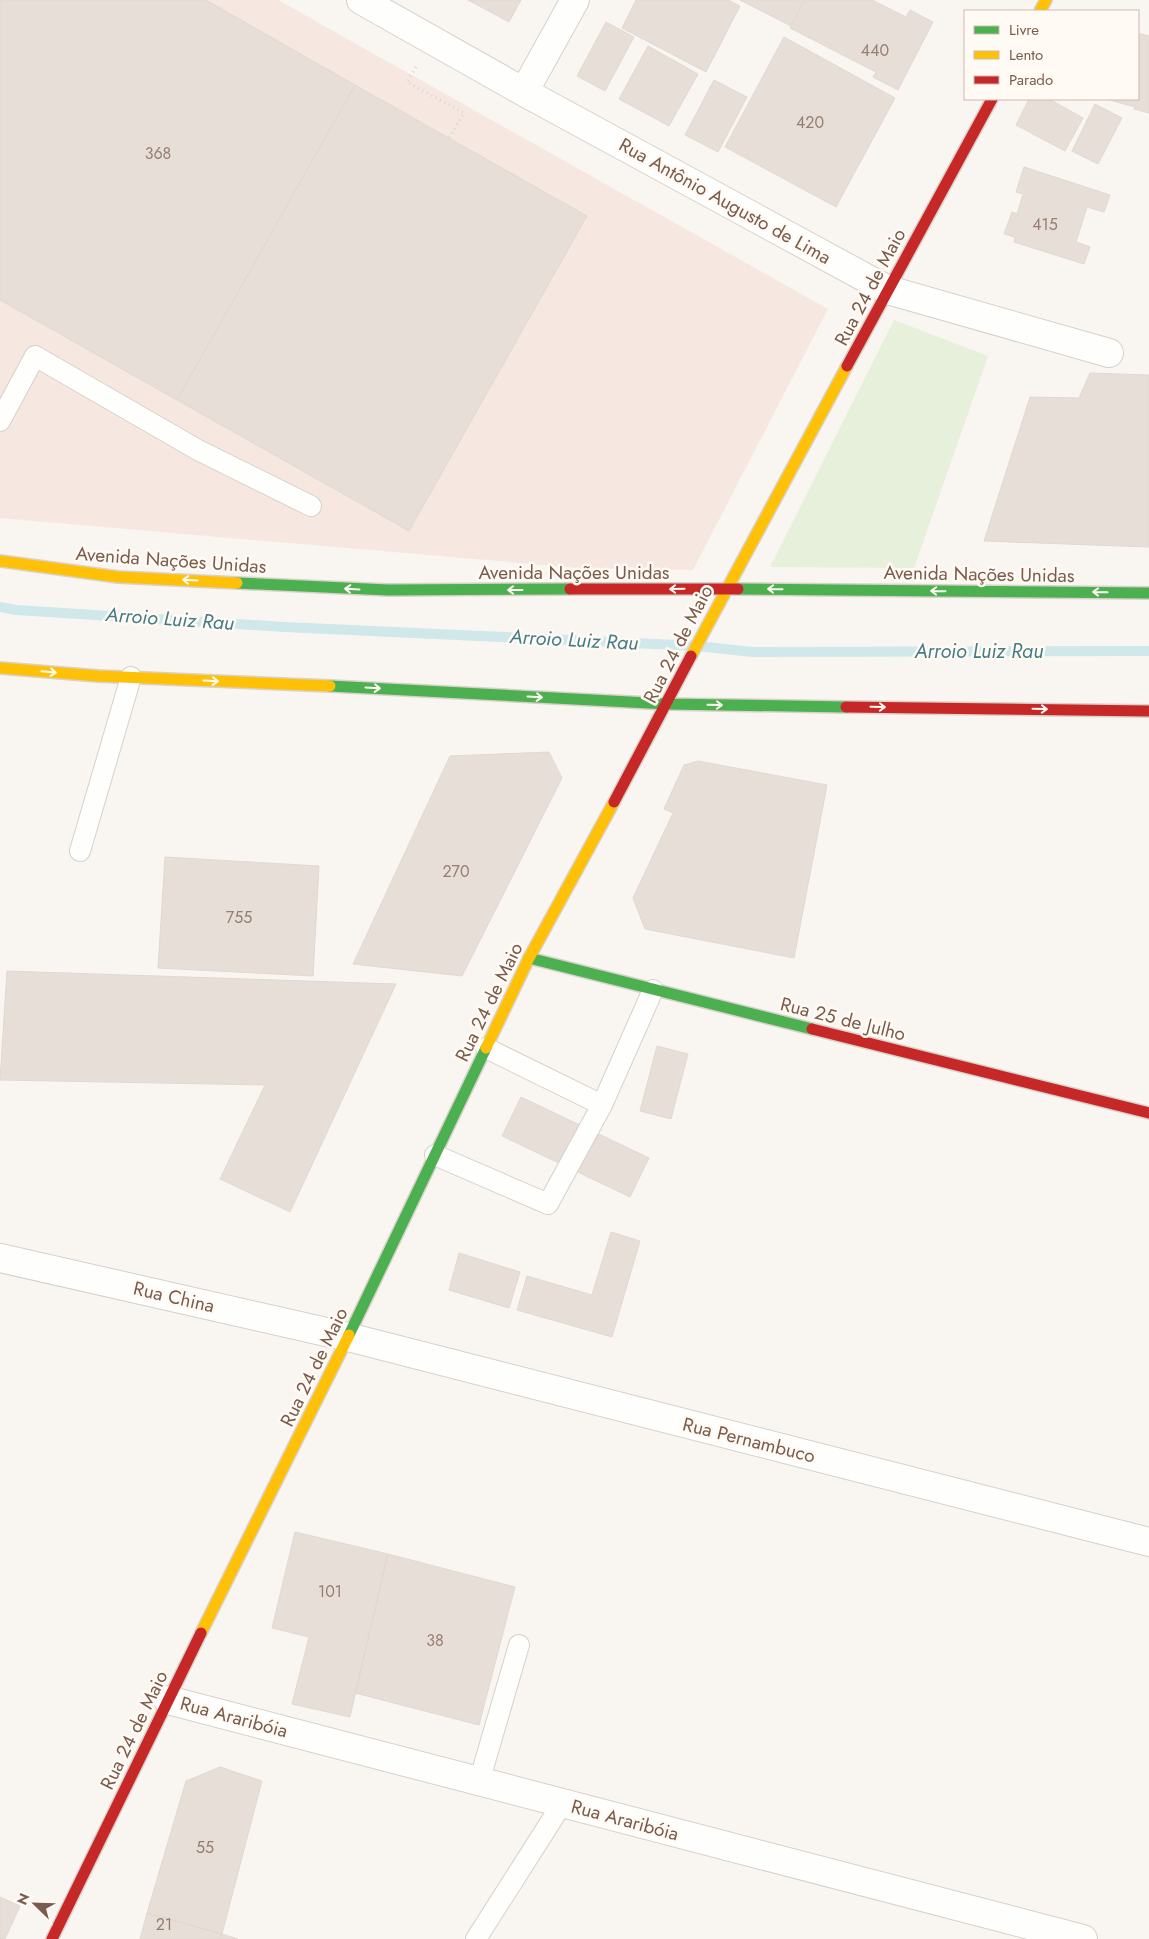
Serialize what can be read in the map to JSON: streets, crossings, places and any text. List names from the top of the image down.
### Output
{
  "streets": {
    "street": [
      "Rua Antônio Augusto de Lima",
      "Rua 24 de Maio",
      "Avenida Nações Unidas",
      "Rua 25 de Julho",
      "Rua China",
      "Rua Pernambuco",
      "Rua Araribóia"
    ]
  },
  "crossings": [
    ["Rua Antônio Augusto de Lima", "Rua 24 de Maio"],
    ["Rua 24 de Maio", "Avenida Nações Unidas"],
    ["Rua 24 de Maio", "Rua 25 de Julho"],
    ["Rua 24 de Maio", "Rua China"],
    ["Rua 24 de Maio", "Rua Pernambuco"],
    ["Rua 24 de Maio", "Rua Araribóia"],
    ["Rua China", "Rua Pernambuco"]
  ],
  "one_way": ["Avenida Nações Unidas"],
  "water": ["Arroio Luiz Rau"],
  "house_numbers": [
    "440",
    "420",
    "368",
    "415",
    "270",
    "755",
    "101",
    "38",
    "55",
    "21"
  ],
  "legend": ["Livre", "Lento", "Parado"],
  "north": "top left"
}
